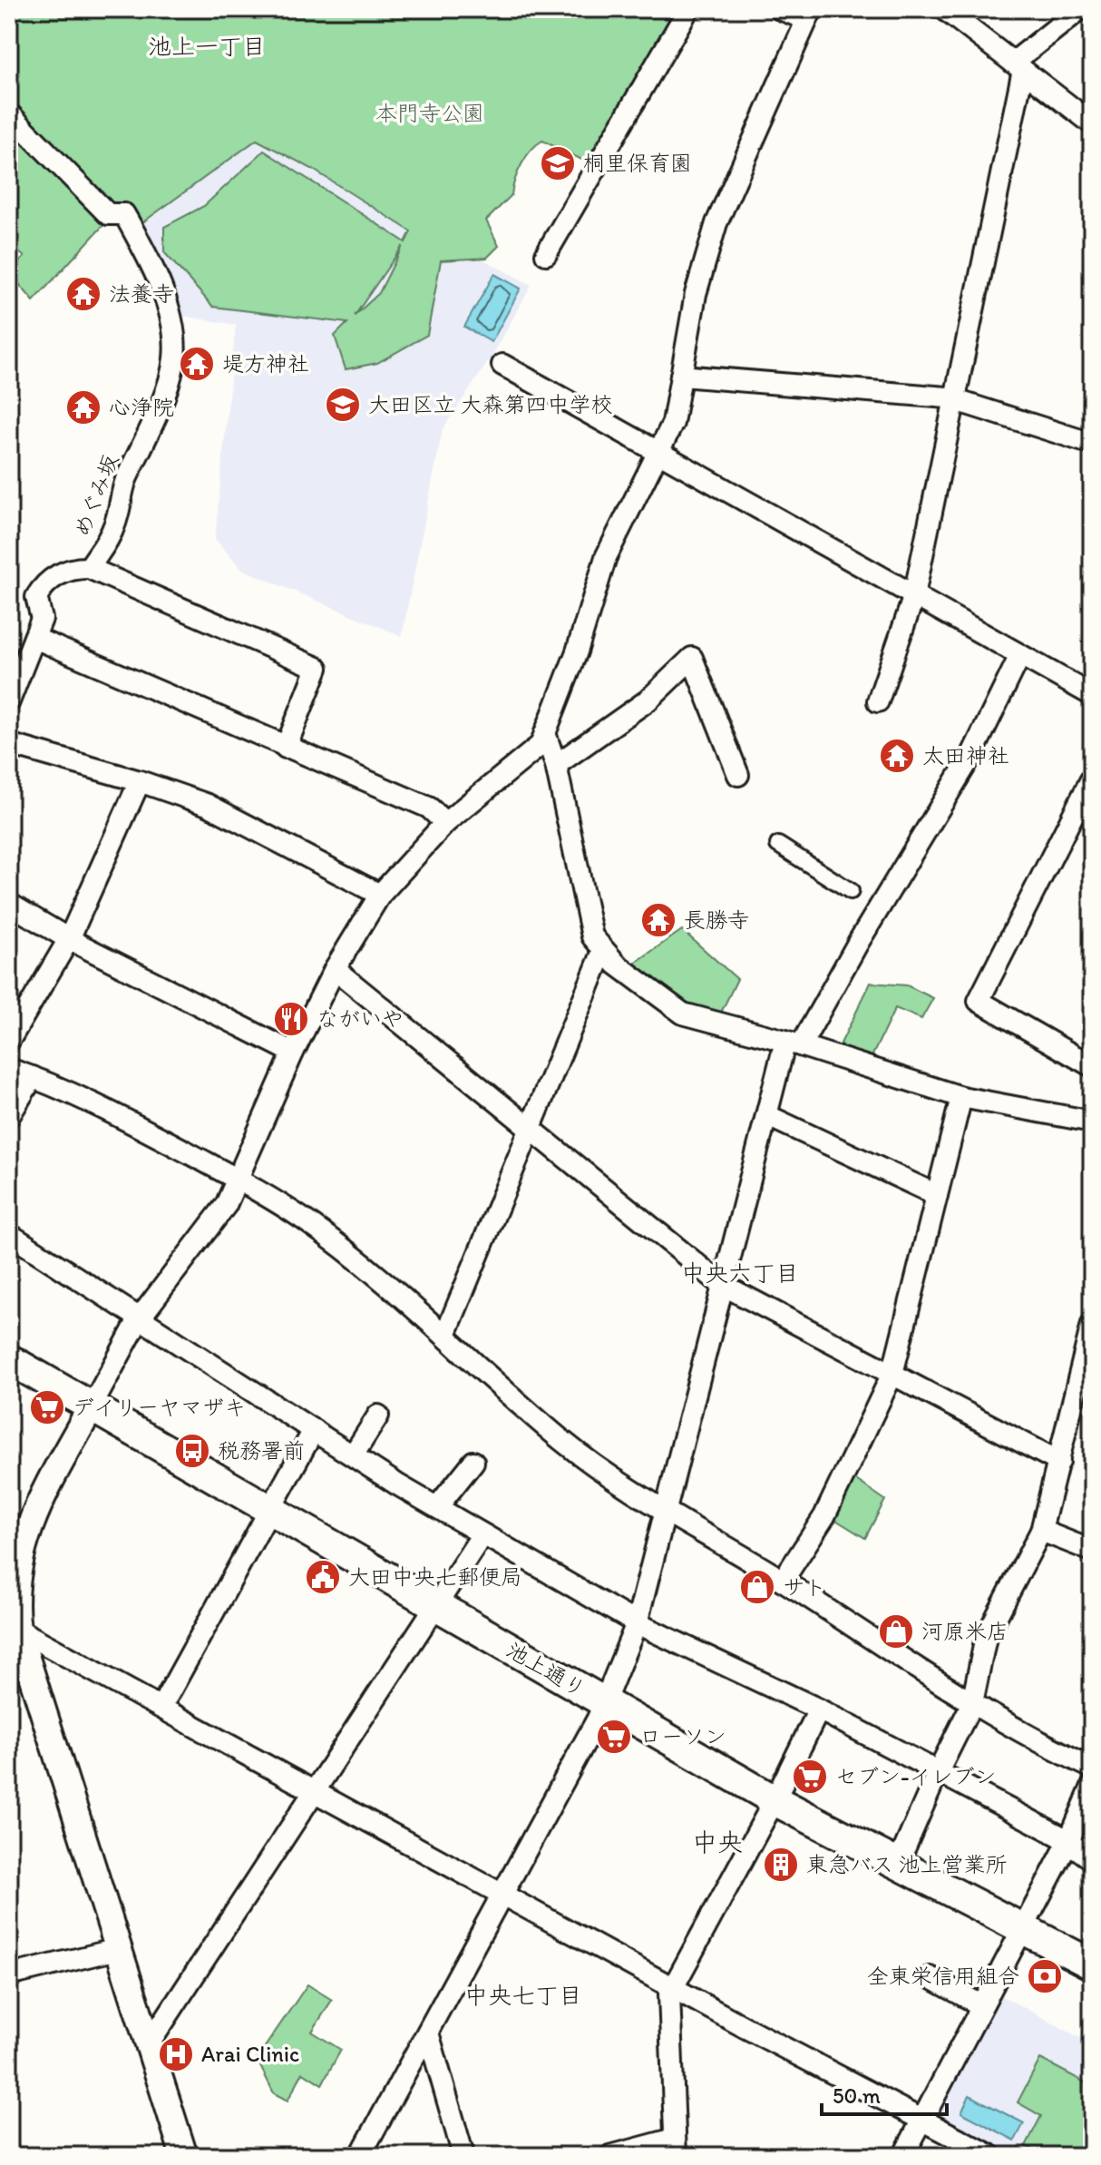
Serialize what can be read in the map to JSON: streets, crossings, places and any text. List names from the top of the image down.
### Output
{
  "streets": {
    "main road": ["池上通り"],
    "street": ["めぐみ坂"]
  },
  "districts": [
    "池上一丁目",
    "中央六丁目",
    "中央",
    "中央七丁目"
  ],
  "parks": ["本門寺公園"],
  "places": {
    "school or university": ["桐里保育園", "大田区立 大森第四中学校"],
    "temple": [
      "法養寺",
      "堤方神社",
      "心浄院",
      "太田神社",
      "長勝寺"
    ],
    "restaurant": ["ながいや"],
    "supermarket": ["デイリーヤマザキ", "ローソン", "セブン-イレブン"],
    "bus stop": ["税務署前"],
    "public building": ["大田中央七郵便局"],
    "shop": ["サト", "河原米店"],
    "building": ["東急バス 池上営業所"],
    "bank": ["全東栄信用組合"],
    "hospital": ["Arai Clinic"]
  },
  "scale_bar": "50 m"
}
